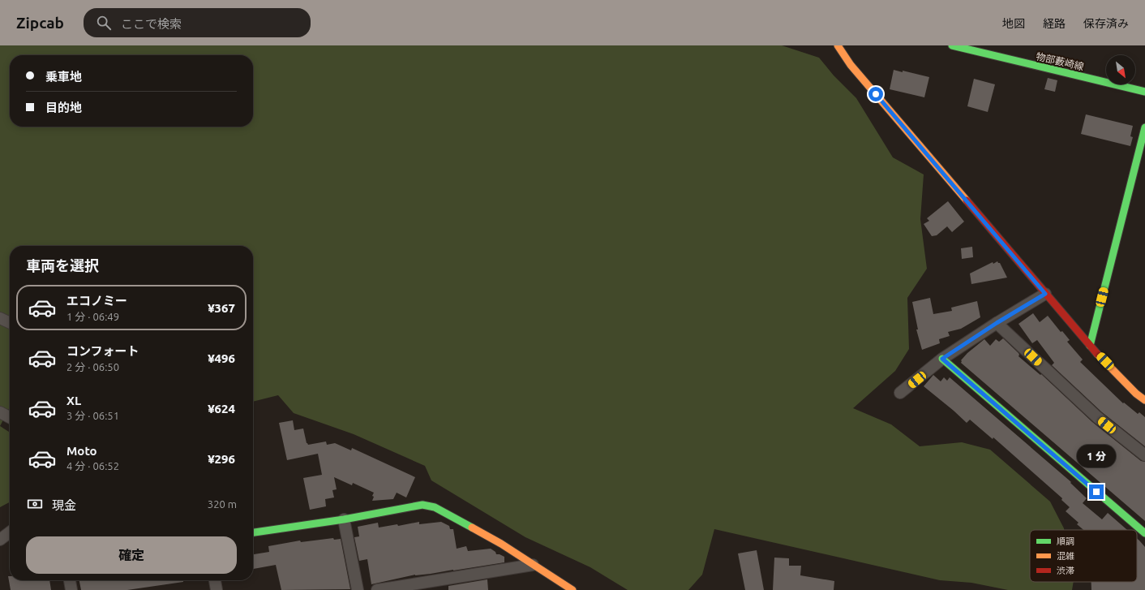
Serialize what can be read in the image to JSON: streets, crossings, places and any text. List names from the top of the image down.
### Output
{
  "streets": {
    "street": ["物部藪崎線"]
  },
  "legend": ["順調", "混雑", "渋滞"],
  "north": "bottom right",
  "page": {
    "header": "Zipcab",
    "search": "ここで検索",
    "nav": ["地図", "経路", "保存済み"],
    "banner": ["乗車地", "目的地"],
    "heading": "車両を選択",
    "list": [
      {
        "name": "エコノミー",
        "note": "1 分 · 06:49",
        "value": "¥367"
      },
      {
        "name": "コンフォート",
        "note": "2 分 · 06:50",
        "value": "¥496"
      },
      {
        "name": "XL",
        "note": "3 分 · 06:51",
        "value": "¥624"
      },
      {
        "name": "Moto",
        "note": "4 分 · 06:52",
        "value": "¥296"
      }
    ],
    "bubble": "1 分",
    "pay": ["現金", "320 m"],
    "buttons": "確定"
  }
}
